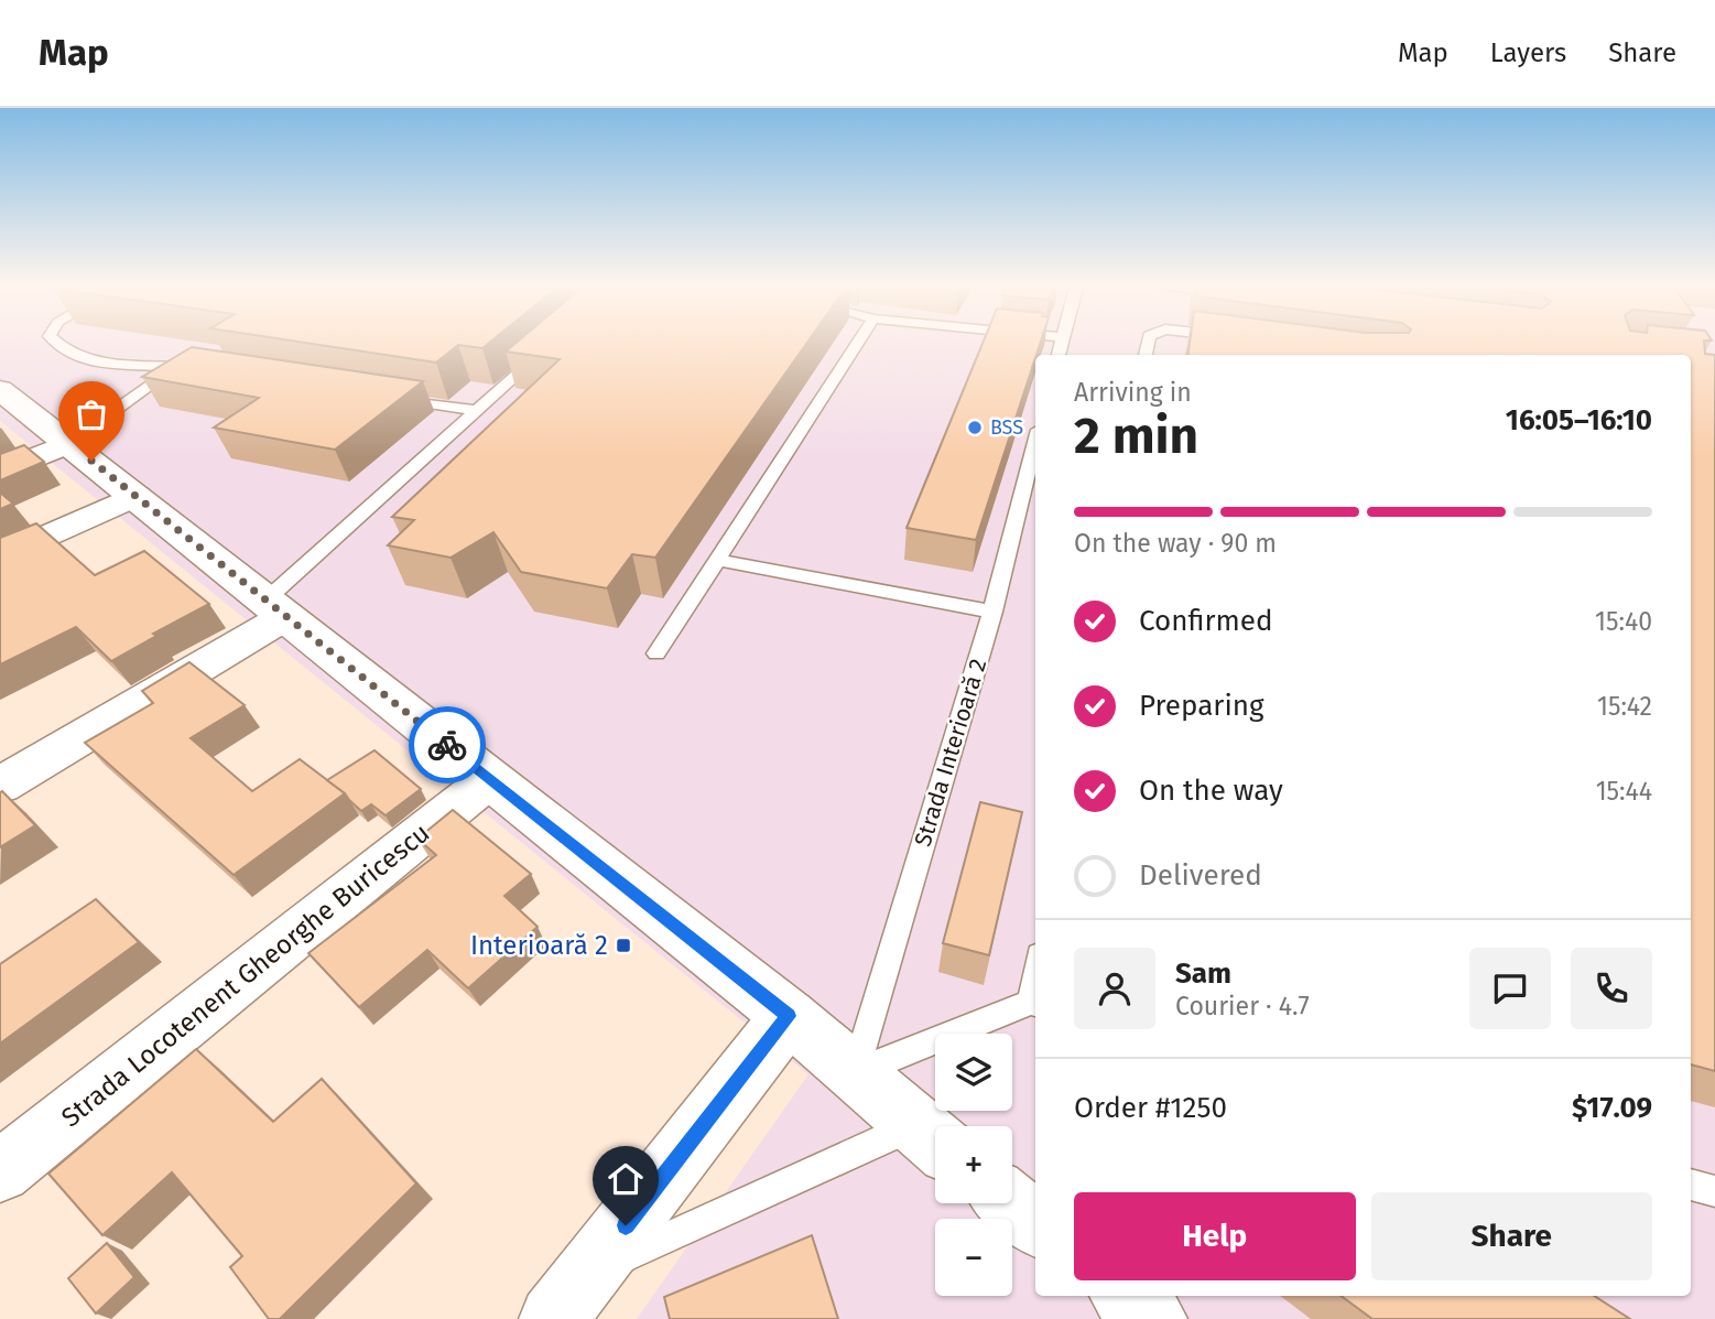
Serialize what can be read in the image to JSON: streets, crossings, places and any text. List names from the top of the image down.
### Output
{
  "streets": {
    "street": ["Strada Locotenent Gheorghe Buricescu"],
    "lane": ["Strada Interioară 2"]
  },
  "places": {
    "other": ["BSS"],
    "transit": ["Interioară 2"]
  },
  "page": {
    "header": "Map",
    "nav": ["Map", "Layers", "Share"],
    "heading": ["2 min", "Arriving in", "16:05–16:10"],
    "panel": [
      "Sam",
      "Courier · 4.7",
      "Order #1250",
      "$17.09"
    ],
    "bar": "On the way · 90 m",
    "list": [
      ["Confirmed", "15:40"],
      ["Preparing", "15:42"],
      ["On the way", "15:44"],
      "Delivered"
    ],
    "map_buttons": ["+", "−"],
    "buttons": ["Help", "Share"]
  }
}
